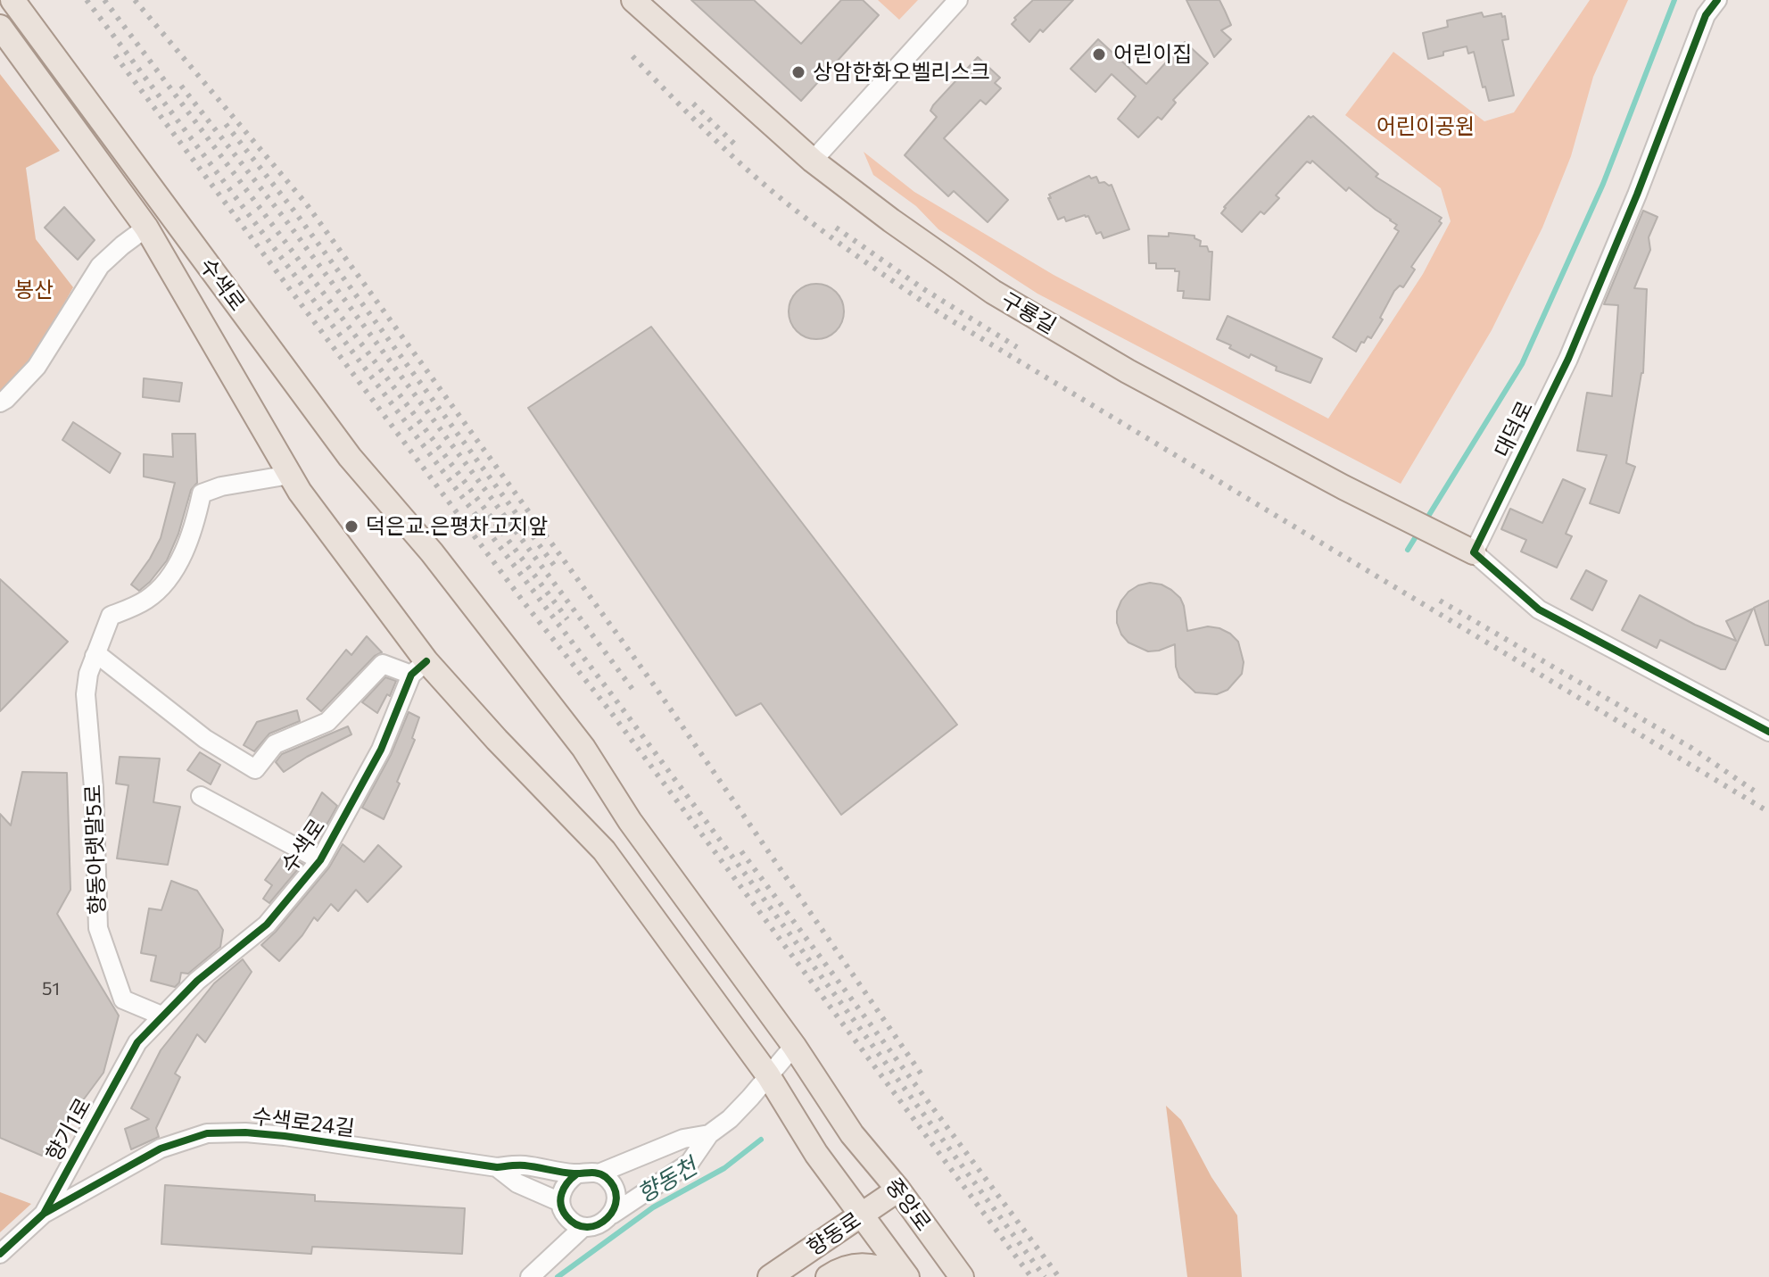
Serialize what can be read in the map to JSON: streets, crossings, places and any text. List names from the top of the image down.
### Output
{
  "streets": {
    "main road": [
      "수색로",
      "구룡길",
      "중앙로",
      "향동로"
    ],
    "street": [
      "대덕로",
      "향동아랫말5로",
      "수색로24길",
      "향기1로"
    ]
  },
  "crossings": [
    ["수색로", "향동아랫말5로"],
    ["수색로", "수색로24길"],
    ["수색로", "향기1로"],
    ["수색로", "중앙로"],
    ["구룡길", "대덕로"],
    ["향동아랫말5로", "향기1로"],
    ["수색로24길", "향기1로"],
    ["수색로24길", "중앙로"],
    ["중앙로", "향동로"]
  ],
  "water": ["향동천"],
  "parks": ["어린이공원", "봉산"],
  "places": ["어린이집", "상암한화오벨리스크", "덕은교.은평차고지앞"],
  "house_numbers": ["51"]
}
